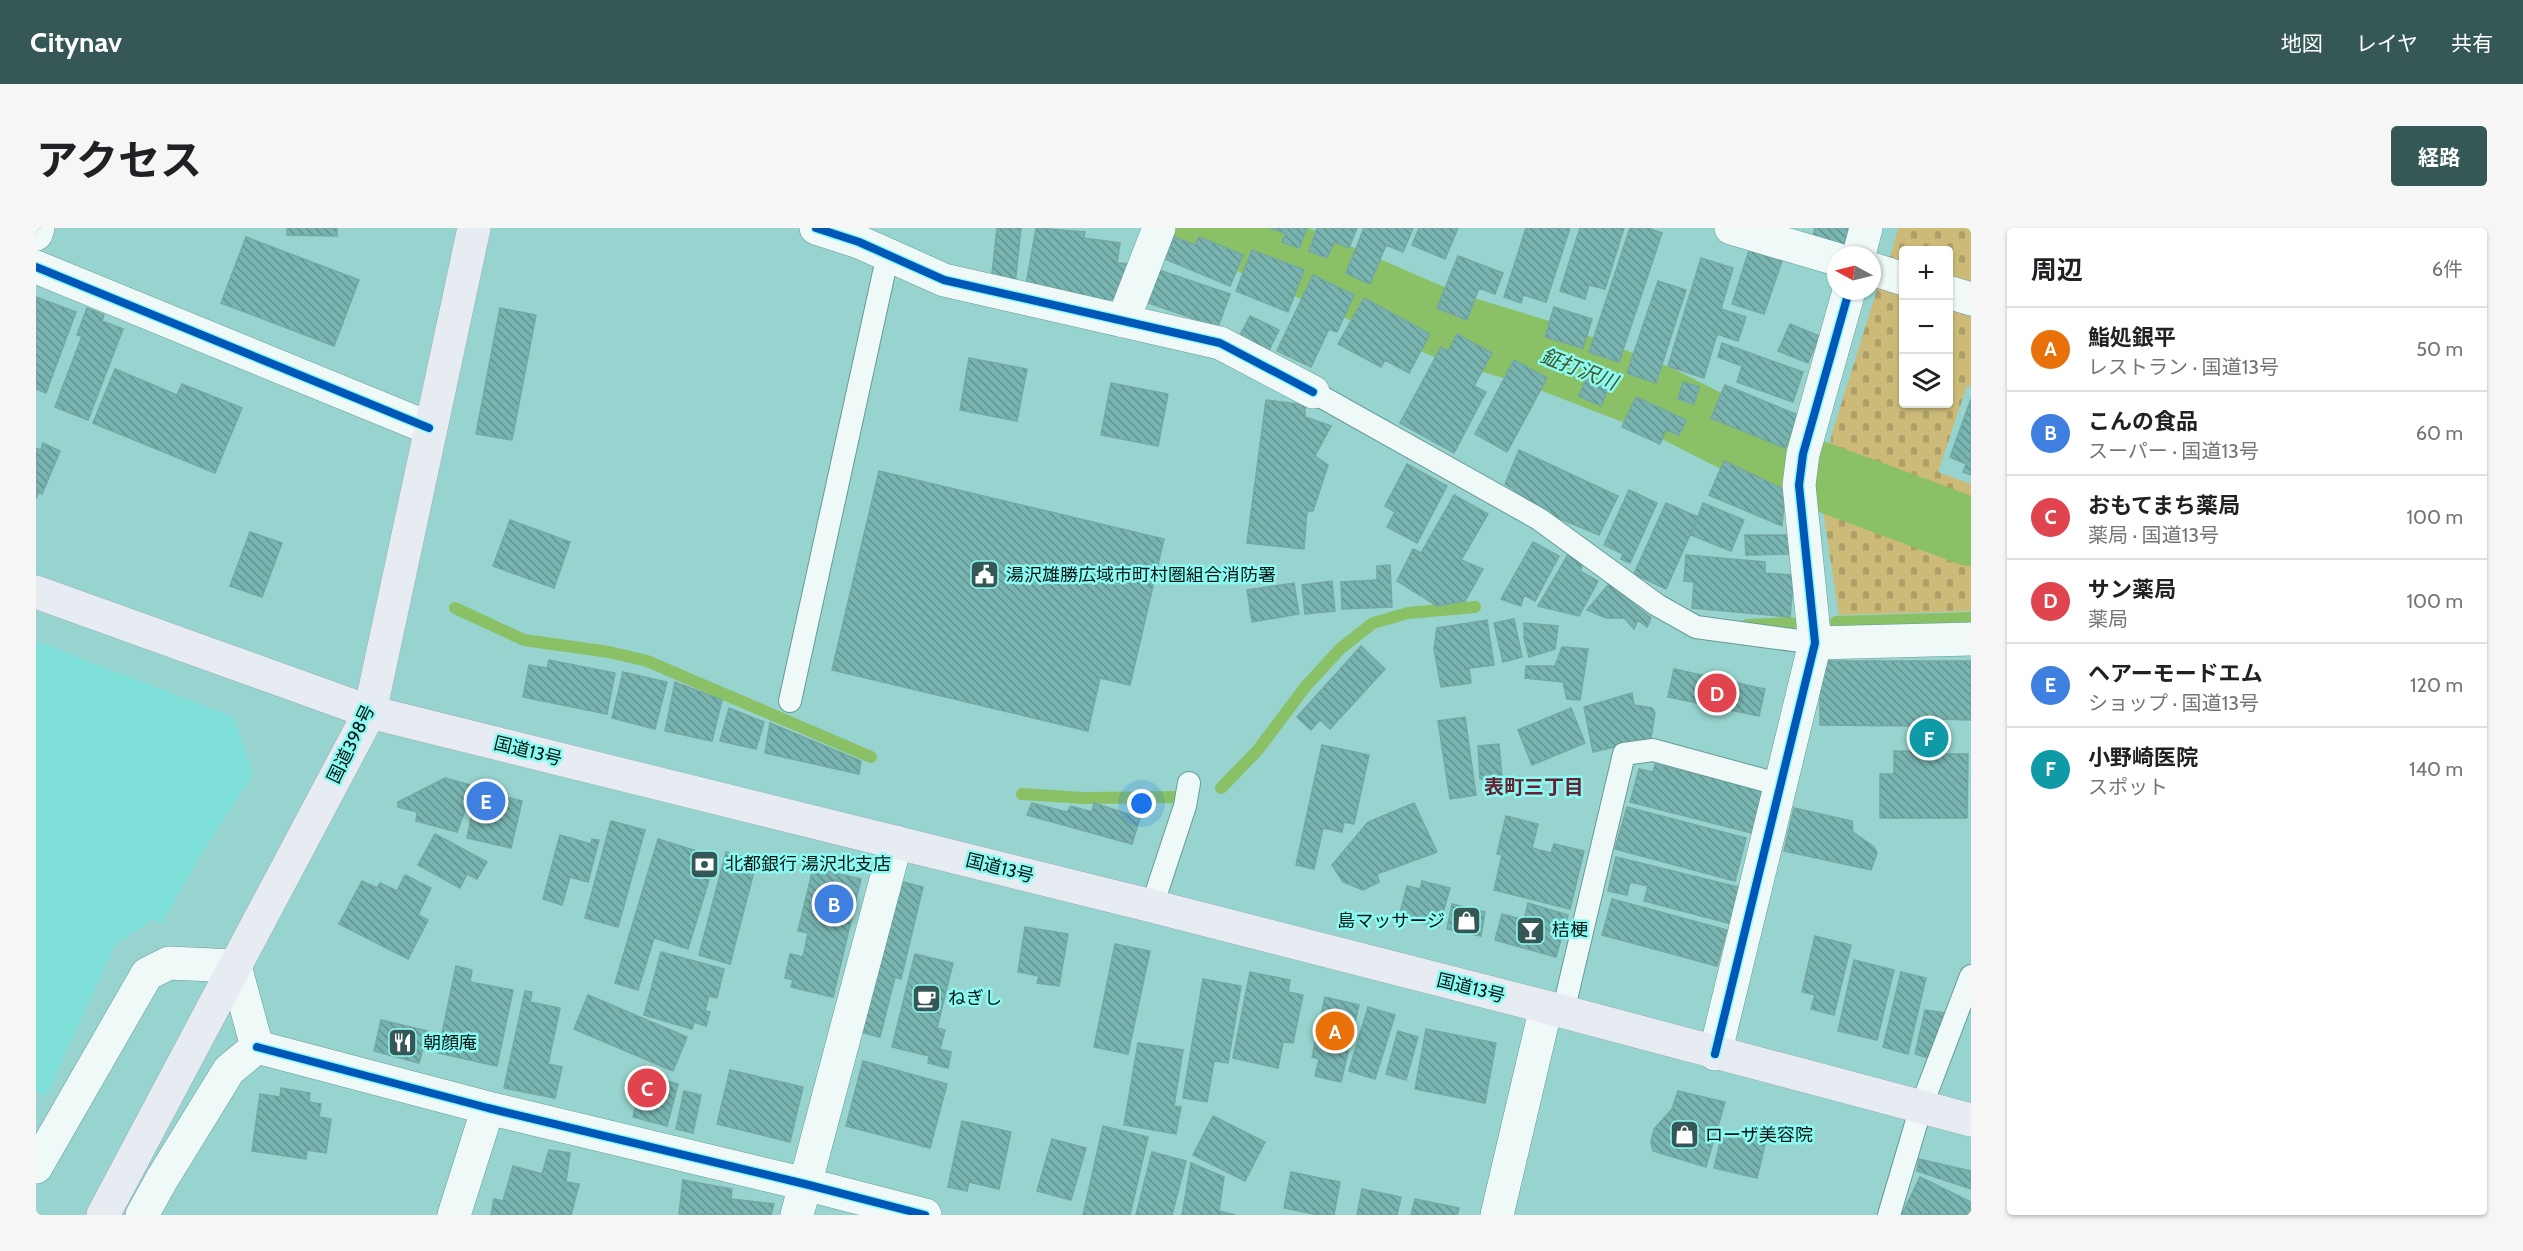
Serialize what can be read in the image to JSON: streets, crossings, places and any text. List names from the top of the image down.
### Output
{
  "streets": {
    "highway": ["国道398号", "国道13号"]
  },
  "crossings": [
    ["国道398号", "国道13号"]
  ],
  "districts": ["表町三丁目"],
  "water": ["鉦打沢川"],
  "places": {
    "public building": ["湯沢雄勝広域市町村圏組合消防署"],
    "bank": ["北都銀行 湯沢北支店"],
    "shop": ["島マッサージ", "ローザ美容院"],
    "bar": ["桔梗"],
    "cafe": ["ねぎし"],
    "restaurant": ["朝顔庵"]
  },
  "north": "left",
  "page": {
    "header": "Citynav",
    "nav": ["地図", "レイヤ", "共有"],
    "title": "アクセス",
    "buttons": "経路",
    "heading": ["周辺", "6件"],
    "map_buttons": ["+", "−"],
    "list": [
      {
        "mark": "A",
        "name": "鮨処銀平",
        "note": "レストラン · 国道13号",
        "value": "50 m"
      },
      {
        "mark": "B",
        "name": "こんの食品",
        "note": "スーパー · 国道13号",
        "value": "60 m"
      },
      {
        "mark": "C",
        "name": "おもてまち薬局",
        "note": "薬局 · 国道13号",
        "value": "100 m"
      },
      {
        "mark": "D",
        "name": "サン薬局",
        "note": "薬局",
        "value": "100 m"
      },
      {
        "mark": "E",
        "name": "ヘアーモードエム",
        "note": "ショップ · 国道13号",
        "value": "120 m"
      },
      {
        "mark": "F",
        "name": "小野崎医院",
        "note": "スポット",
        "value": "140 m"
      }
    ],
    "pins": [
      "D",
      "F",
      "E",
      "B",
      "A",
      "C"
    ]
  }
}
